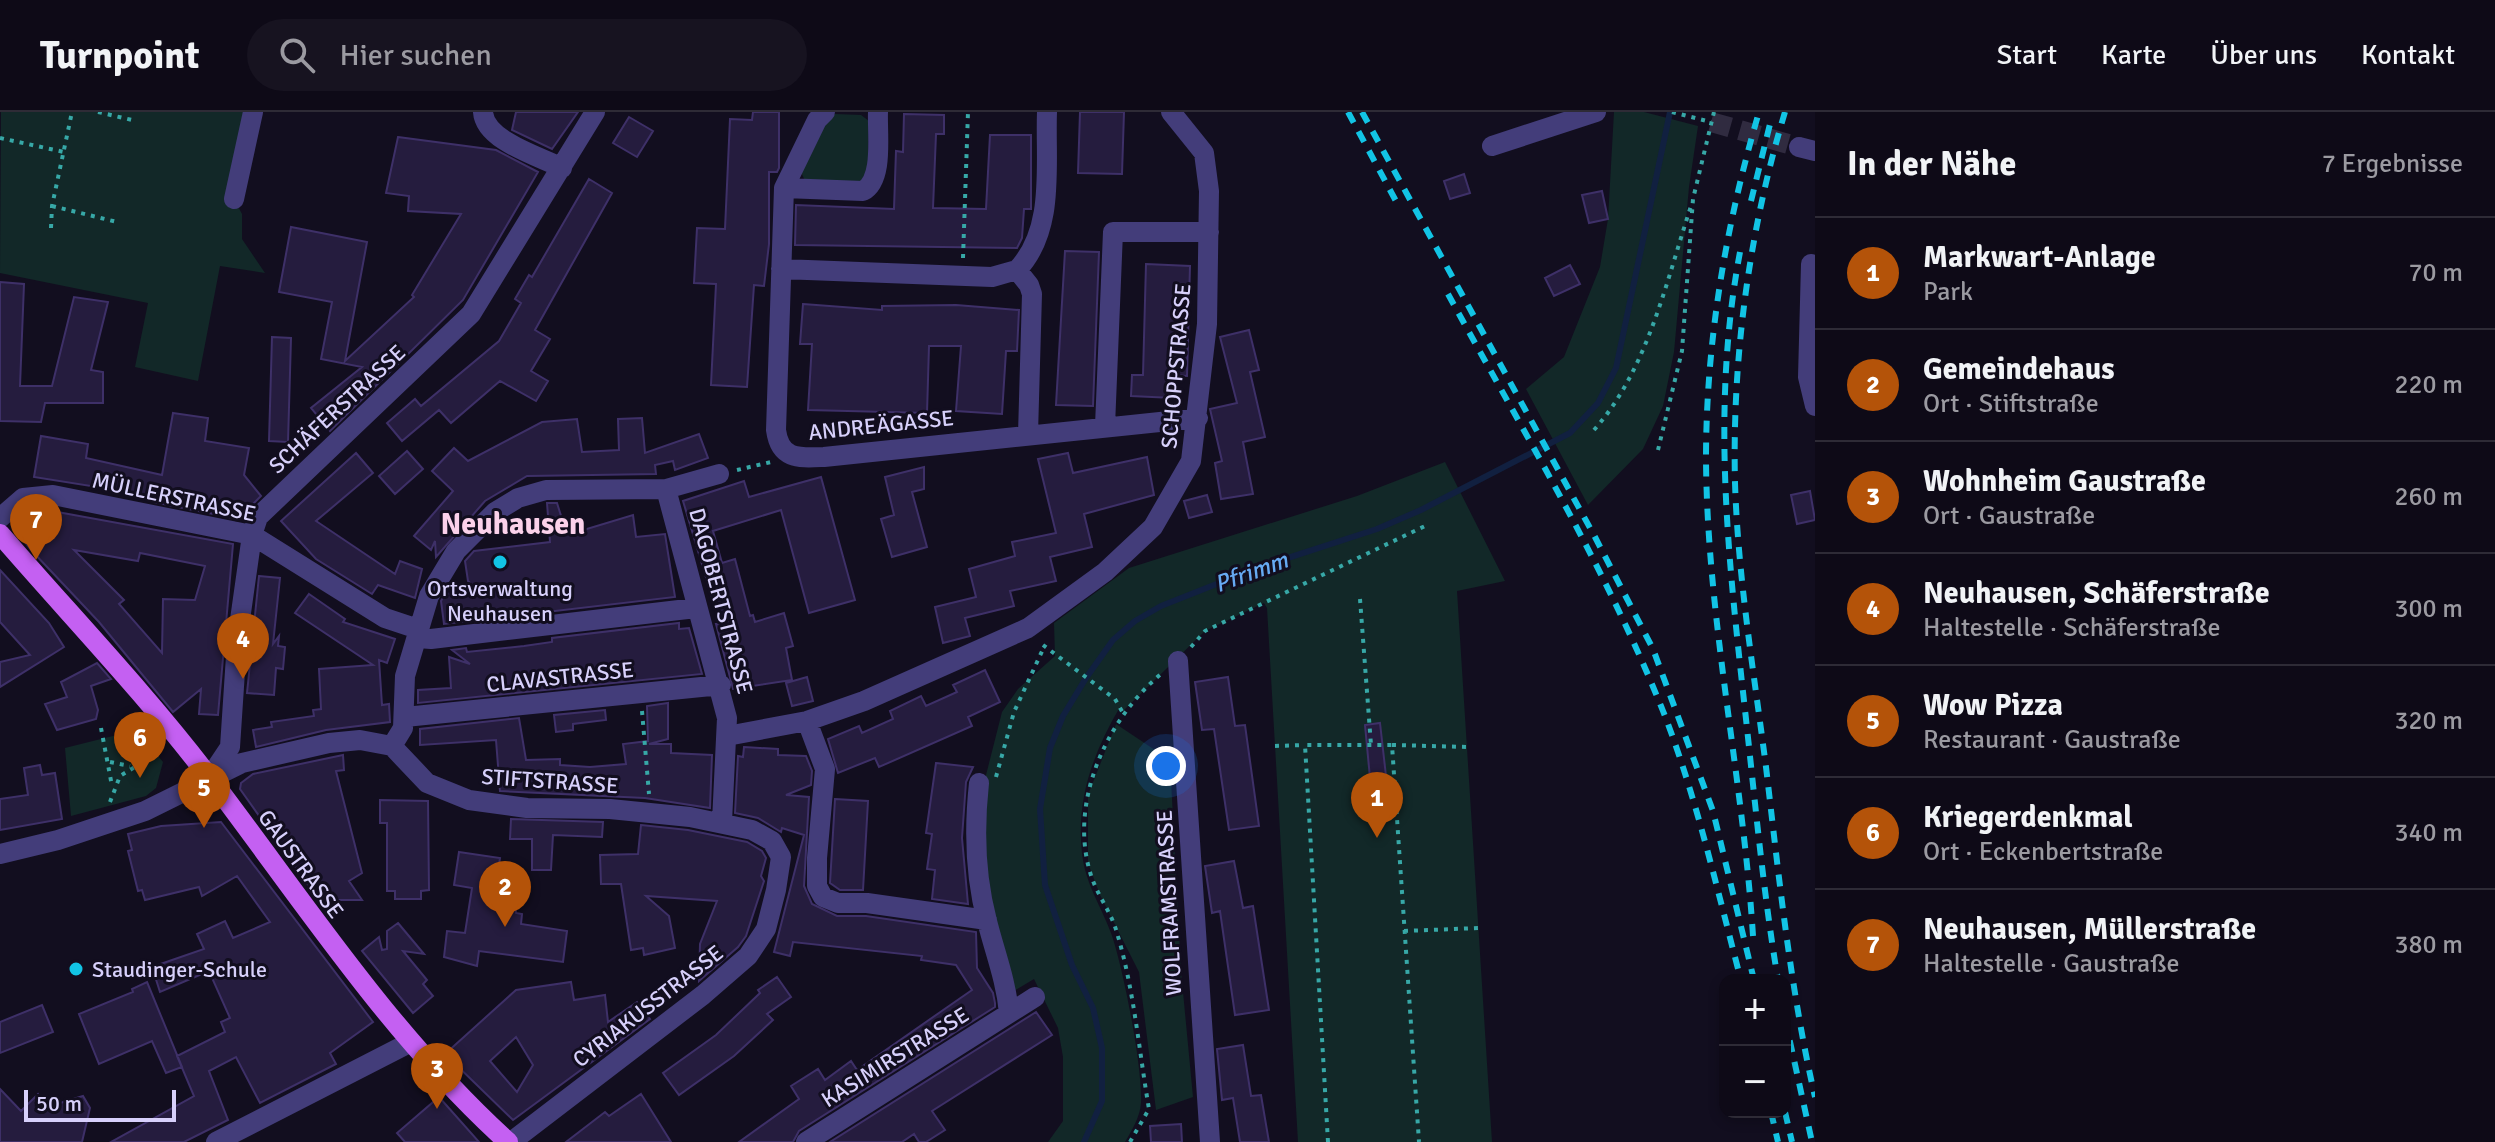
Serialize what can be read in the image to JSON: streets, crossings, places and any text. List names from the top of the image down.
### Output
{
  "streets": {
    "main road": ["GAUSTRASSE"],
    "street": [
      "SCHOPPSTRASSE",
      "SCHÄFERSTRASSE",
      "ANDREÄGASSE",
      "MÜLLERSTRASSE",
      "DAGOBERTSTRASSE",
      "CLAVASTRASSE",
      "STIFTSTRASSE",
      "WOLFRAMSTRASSE",
      "CYRIAKUSSTRASSE",
      "KASIMIRSTRASSE"
    ]
  },
  "crossings": [
    ["SCHOPPSTRASSE", "ANDREÄGASSE"],
    ["SCHOPPSTRASSE", "DAGOBERTSTRASSE"],
    ["SCHÄFERSTRASSE", "MÜLLERSTRASSE"],
    ["SCHÄFERSTRASSE", "GAUSTRASSE"],
    ["MÜLLERSTRASSE", "DAGOBERTSTRASSE"],
    ["DAGOBERTSTRASSE", "CLAVASTRASSE"],
    ["DAGOBERTSTRASSE", "STIFTSTRASSE"],
    ["GAUSTRASSE", "CYRIAKUSSTRASSE"]
  ],
  "districts": ["Neuhausen"],
  "water": ["Pfrimm"],
  "places": ["Ortsverwaltung Neuhausen", "Staudinger-Schule"],
  "scale_bar": "50 m",
  "page": {
    "header": "Turnpoint",
    "search": "Hier suchen",
    "nav": [
      "Start",
      "Karte",
      "Über uns",
      "Kontakt"
    ],
    "heading": ["In der Nähe", "7 Ergebnisse"],
    "list": [
      {
        "mark": "1",
        "name": "Markwart-Anlage",
        "note": "Park",
        "value": "70 m"
      },
      {
        "mark": "2",
        "name": "Gemeindehaus",
        "note": "Ort · Stiftstraße",
        "value": "220 m"
      },
      {
        "mark": "3",
        "name": "Wohnheim Gaustraße",
        "note": "Ort · Gaustraße",
        "value": "260 m"
      },
      {
        "mark": "4",
        "name": "Neuhausen, Schäferstraße",
        "note": "Haltestelle · Schäferstraße",
        "value": "300 m"
      },
      {
        "mark": "5",
        "name": "Wow Pizza",
        "note": "Restaurant · Gaustraße",
        "value": "320 m"
      },
      {
        "mark": "6",
        "name": "Kriegerdenkmal",
        "note": "Ort · Eckenbertstraße",
        "value": "340 m"
      },
      {
        "mark": "7",
        "name": "Neuhausen, Müllerstraße",
        "note": "Haltestelle · Gaustraße",
        "value": "380 m"
      }
    ],
    "pins": [
      "7",
      "4",
      "6",
      "5",
      "1",
      "2",
      "3"
    ],
    "map_buttons": ["+", "−"],
    "scale": "50 m"
  }
}
